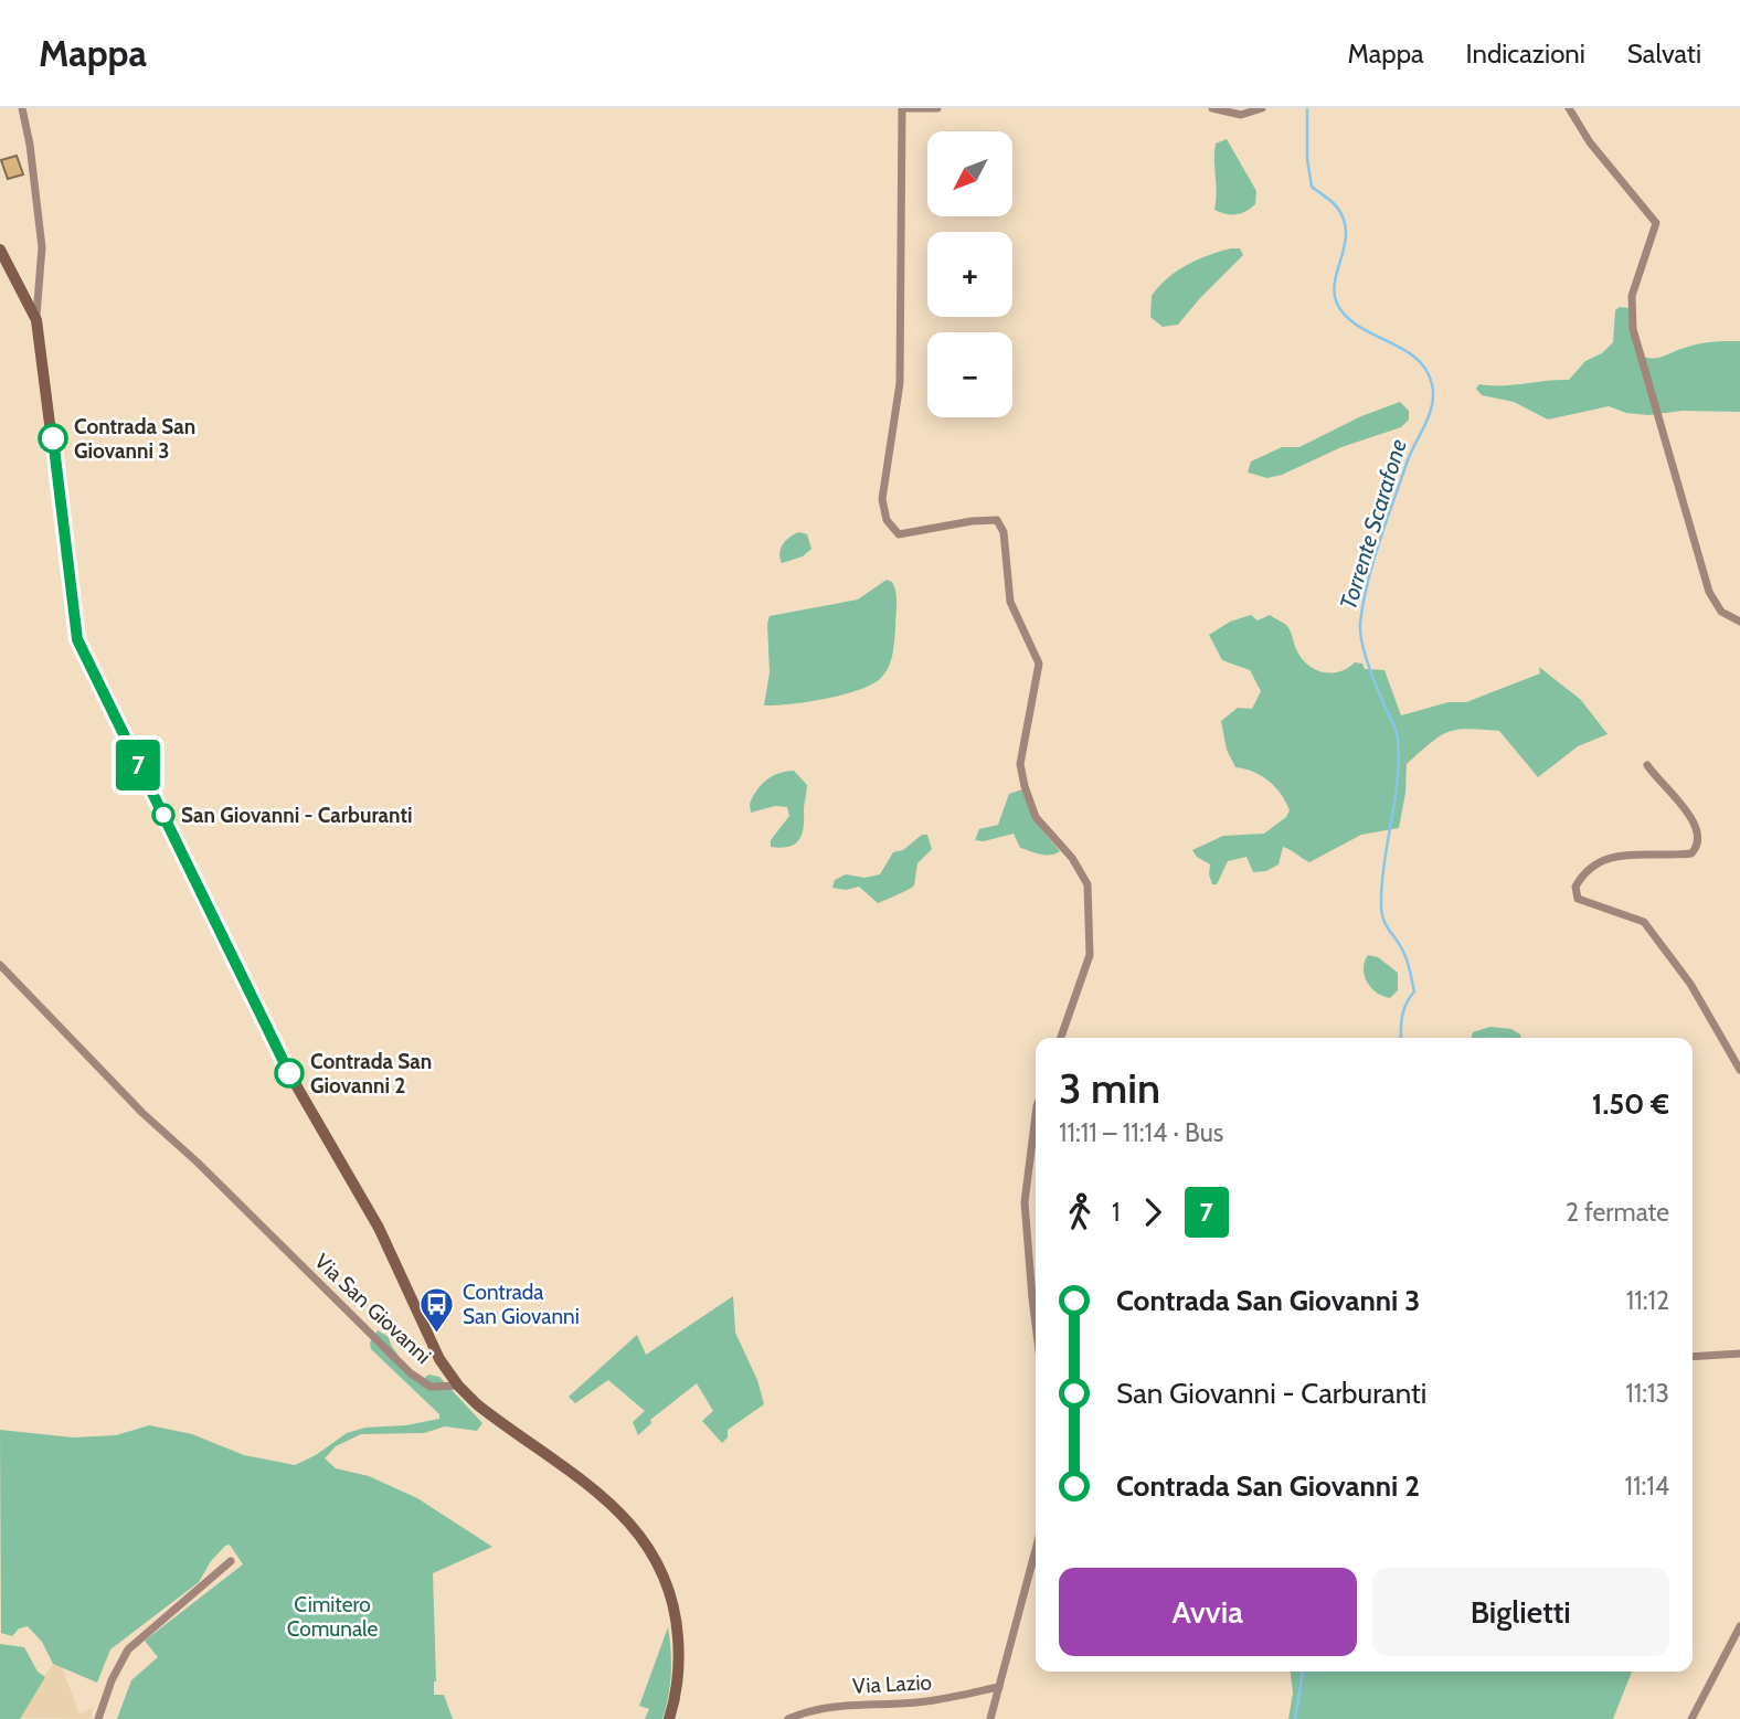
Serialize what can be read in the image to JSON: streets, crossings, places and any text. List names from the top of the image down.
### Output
{
  "streets": {
    "street": ["Via San Giovanni", "Via Lazio"]
  },
  "water": ["Torrente Scarafone"],
  "parks": ["Cimitero Comunale"],
  "places": {
    "other": ["Contrada San Giovanni 3", "San Giovanni - Carburanti", "Contrada San Giovanni 2"],
    "bus stop": ["Contrada San Giovanni"]
  },
  "lines": ["bus line 7"],
  "north": "bottom left",
  "page": {
    "header": "Mappa",
    "nav": ["Mappa", "Indicazioni", "Salvati"],
    "on_map": "7",
    "map_buttons": ["+", "−"],
    "heading": ["3 min", "11:11 – 11:14 · Bus", "1.50 €"],
    "legs": ["1", "7", "2 fermate"],
    "list": [
      {
        "name": "Contrada San Giovanni 3",
        "value": "11:12"
      },
      {
        "name": "San Giovanni - Carburanti",
        "value": "11:13"
      },
      {
        "name": "Contrada San Giovanni 2",
        "value": "11:14"
      }
    ],
    "buttons": ["Avvia", "Biglietti"]
  }
}
